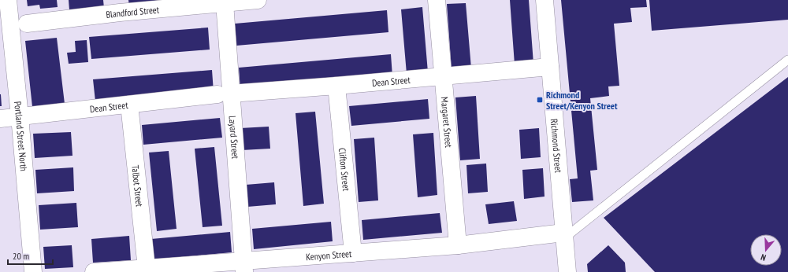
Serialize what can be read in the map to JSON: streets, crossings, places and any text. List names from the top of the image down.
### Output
{
  "streets": {
    "street": [
      "Blandford Street",
      "Dean Street",
      "Margaret Street",
      "Portland Street North",
      "Layard Street",
      "Richmond Street",
      "Clifton Street",
      "Talbot Street",
      "Kenyon Street"
    ]
  },
  "crossings": [
    ["Blandford Street", "Layard Street"],
    ["Dean Street", "Margaret Street"],
    ["Dean Street", "Portland Street North"],
    ["Dean Street", "Layard Street"],
    ["Dean Street", "Richmond Street"],
    ["Dean Street", "Clifton Street"],
    ["Dean Street", "Talbot Street"],
    ["Margaret Street", "Kenyon Street"],
    ["Layard Street", "Kenyon Street"],
    ["Richmond Street", "Kenyon Street"],
    ["Clifton Street", "Kenyon Street"],
    ["Talbot Street", "Kenyon Street"]
  ],
  "places": {
    "transit": ["Richmond Street/Kenyon Street"]
  },
  "scale_bar": "20 m",
  "north": "bottom"
}
